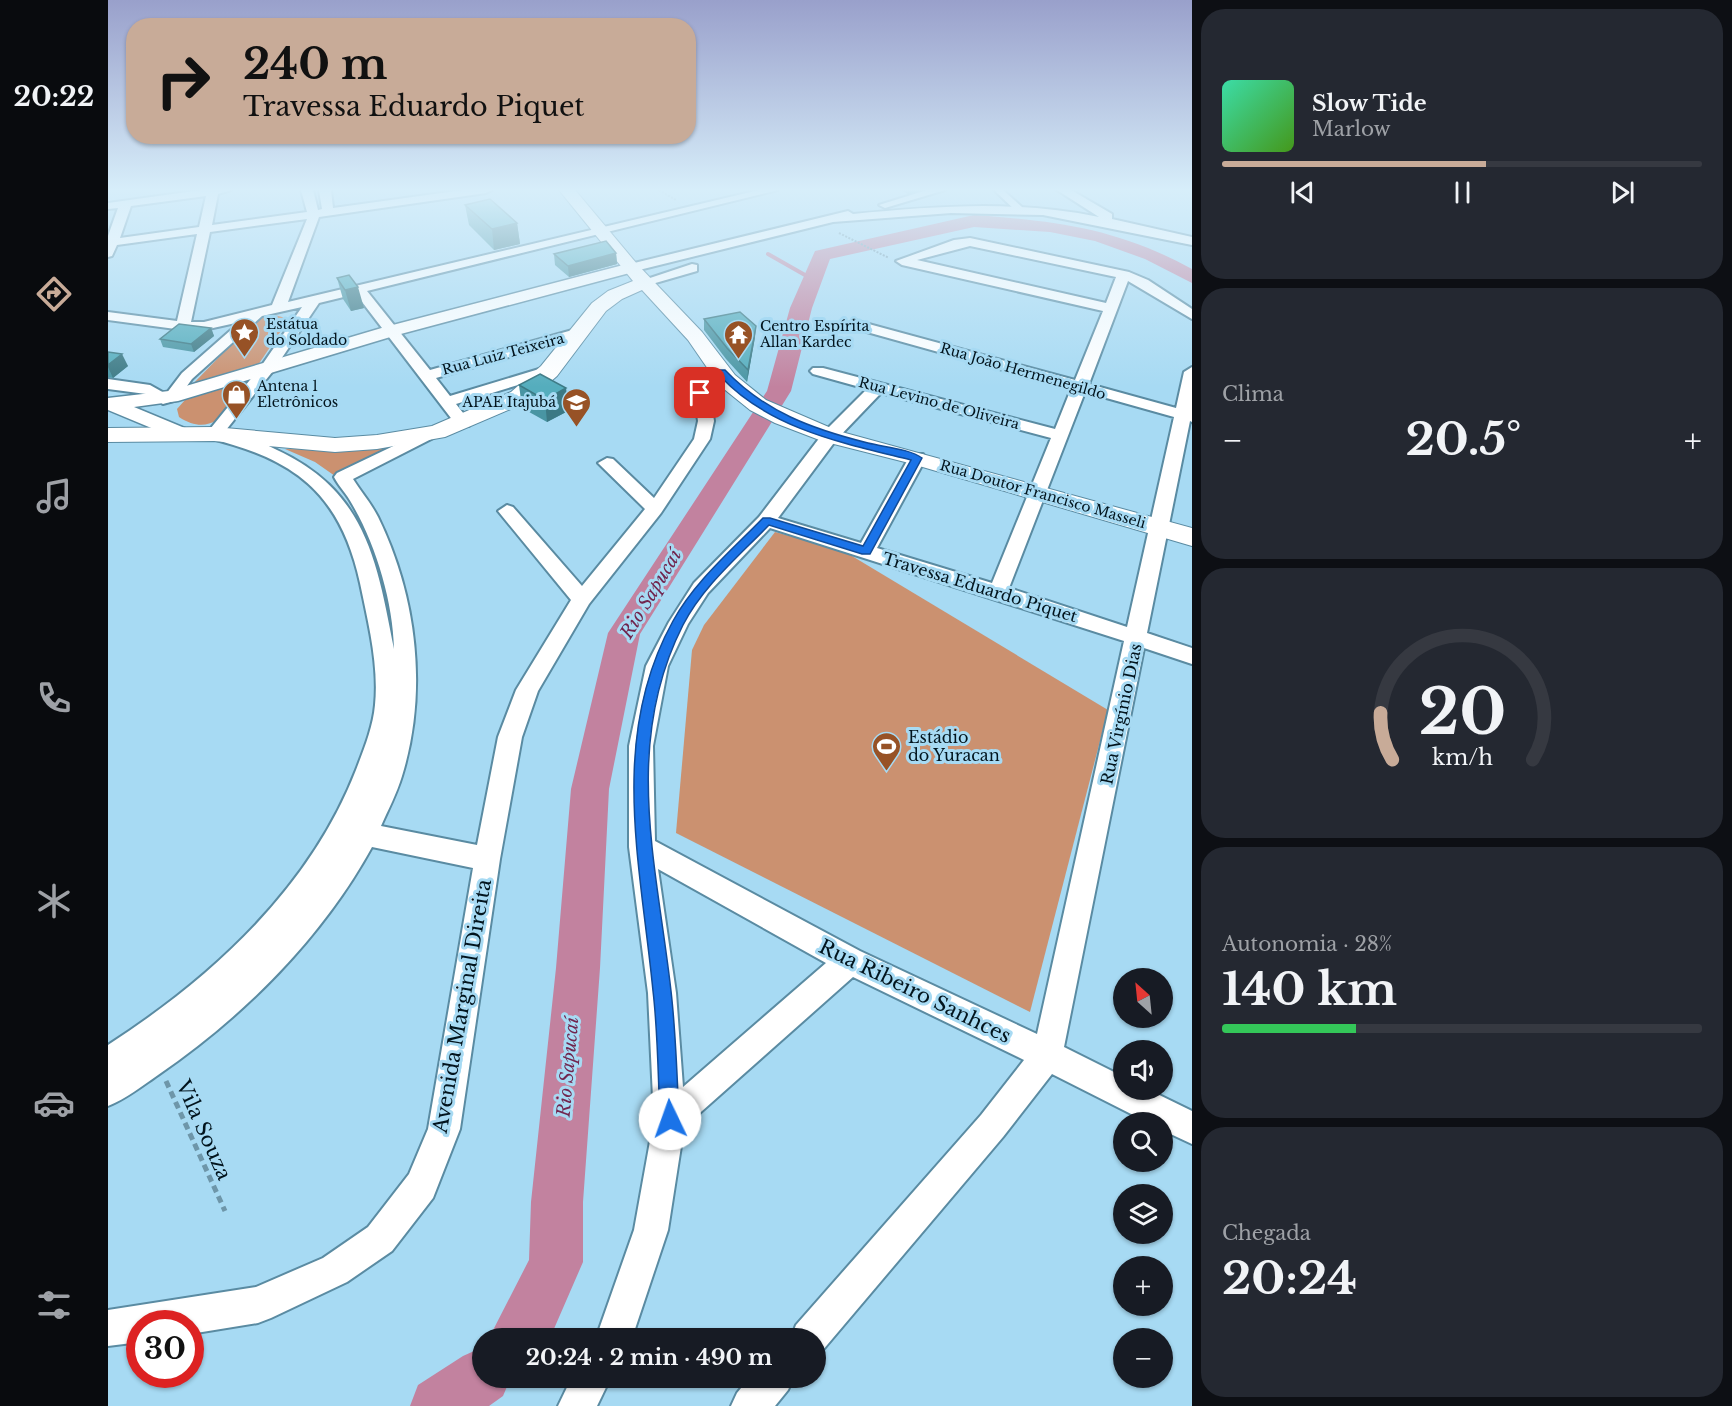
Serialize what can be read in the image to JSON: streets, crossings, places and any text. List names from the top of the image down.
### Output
{
  "streets": {
    "main road": ["Rua Doutor Francisco Masseli"],
    "street": [
      "Rua Luiz Teixeira",
      "Rua João Hermenegildo",
      "Rua Levino de Oliveira",
      "Travessa Eduardo Piquet",
      "Rua Virgínio Dias",
      "Rua Ribeiro Sanhces",
      "Avenida Marginal Direita"
    ],
    "path": ["Vila Souza"]
  },
  "crossings": [
    ["Rua João Hermenegildo", "Rua Virgínio Dias"],
    ["Rua Doutor Francisco Masseli", "Rua Virgínio Dias"],
    ["Rua Doutor Francisco Masseli", "Avenida Marginal Direita"],
    ["Travessa Eduardo Piquet", "Rua Virgínio Dias"],
    ["Rua Virgínio Dias", "Rua Ribeiro Sanhces"]
  ],
  "water": ["Rio Sapucaí"],
  "places": {
    "place": ["Estátua do Soldado"],
    "temple": ["Centro Espírita Allan Kardec"],
    "shop": ["Antena 1 Eletrônicos"],
    "school or university": ["APAE Itajubá"],
    "sports": ["Estádio do Yuracan"]
  },
  "north": "top left",
  "page": {
    "tabs": "20:22",
    "turn": ["240 m", "Travessa Eduardo Piquet"],
    "song": ["Slow Tide", "Marlow"],
    "tile": [
      "Clima",
      ["Autonomia · 28%", "140 km"],
      ["Chegada", "20:24"]
    ],
    "heat": ["−", "20.5°", "+"],
    "map_buttons": ["+", "−"],
    "limit": "30",
    "trip": "20:24 · 2 min · 490 m",
    "gauge": ["20", "km/h"]
  }
}
